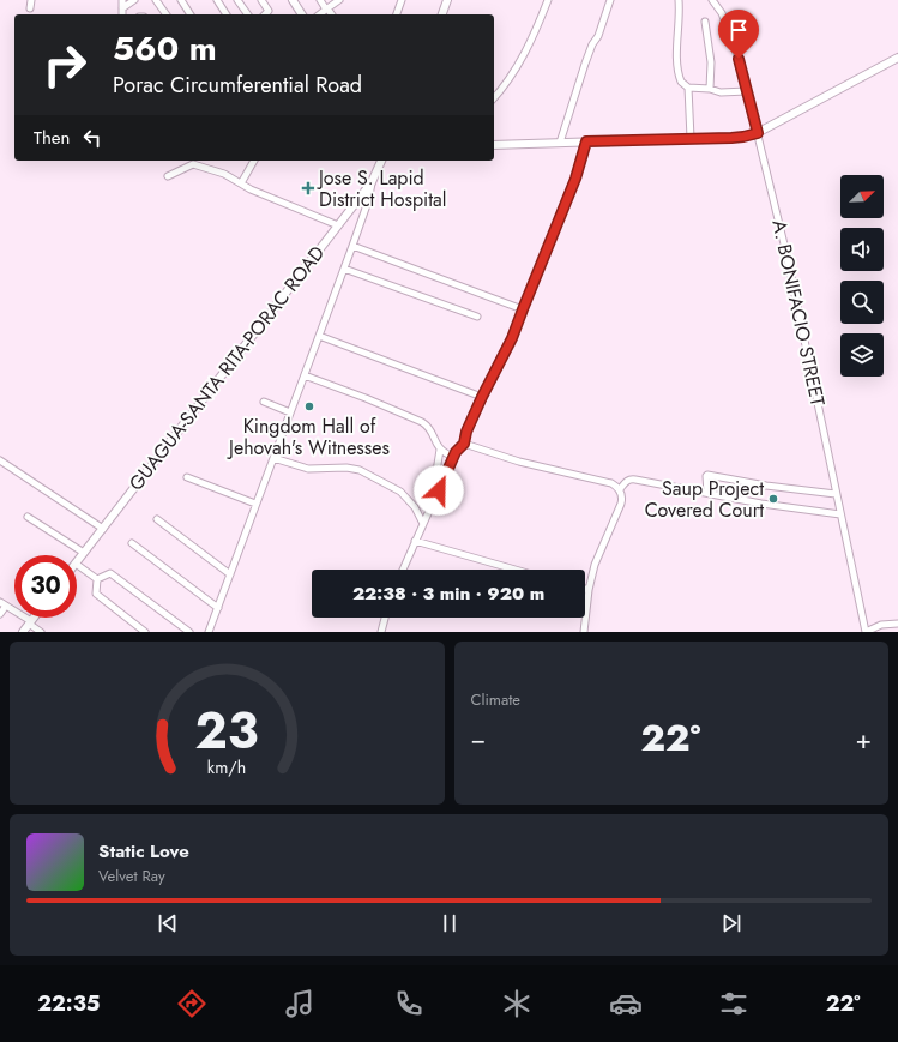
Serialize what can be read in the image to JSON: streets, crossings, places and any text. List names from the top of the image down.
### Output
{
  "streets": {
    "main road": ["GUAGUA-SANTA RITA-PORAC ROAD"],
    "street": ["A. BONIFACIO STREET"]
  },
  "places": {
    "health": ["Jose S. Lapid District Hospital"],
    "other": ["Kingdom Hall of Jehovah's Witnesses", "Saup Project Covered Court"]
  },
  "north": "top right",
  "page": {
    "turn": ["560 m", "Porac Circumferential Road"],
    "then": "Then",
    "limit": "30",
    "trip": "22:38 · 3 min · 920 m",
    "tile": "Climate",
    "heat": ["−", "22°", "+"],
    "song": ["Static Love", "Velvet Ray"],
    "tabs": ["22:35", "22°"],
    "gauge": ["23", "km/h"]
  }
}
